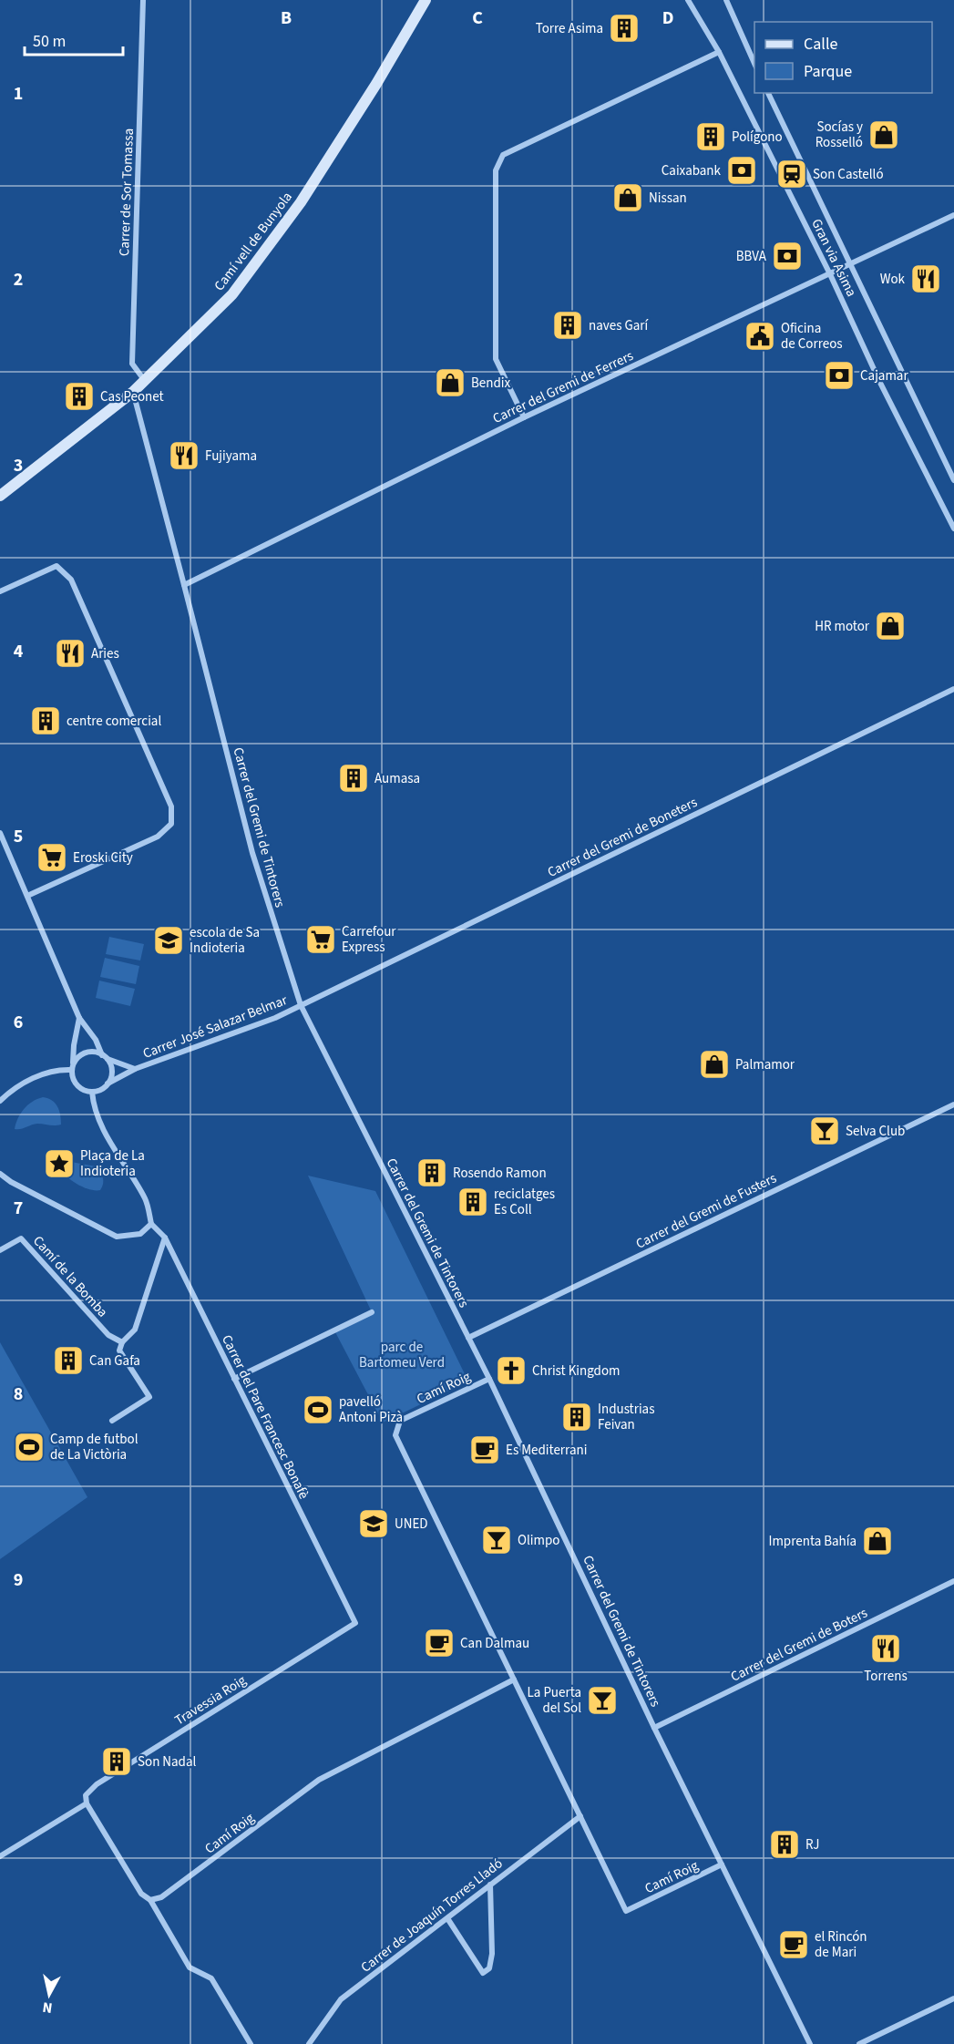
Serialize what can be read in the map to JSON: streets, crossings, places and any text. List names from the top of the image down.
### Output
{
  "streets": {
    "main road": ["Camí vell de Bunyola"],
    "street": [
      "Carrer de Sor Tomassa",
      "Gran via Asima",
      "Carrer del Gremi de Ferrers",
      "Carrer del Gremi de Tintorers",
      "Carrer del Gremi de Boneters",
      "Carrer José Salazar Belmar",
      "Carrer del Gremi de Fusters",
      "Camí de la Bomba",
      "Camí Roig",
      "Carrer del Pare Francesc Bonafè",
      "Carrer del Gremi de Boters",
      "Travessia Roig",
      "Carrer de Joaquín Torres Lladó"
    ]
  },
  "crossings": [
    ["Carrer de Sor Tomassa", "Camí vell de Bunyola"],
    ["Camí vell de Bunyola", "Carrer del Gremi de Tintorers"],
    ["Gran via Asima", "Carrer del Gremi de Ferrers"],
    ["Carrer del Gremi de Ferrers", "Carrer del Gremi de Tintorers"],
    ["Carrer del Gremi de Tintorers", "Carrer del Gremi de Boneters"],
    ["Carrer del Gremi de Tintorers", "Carrer José Salazar Belmar"],
    ["Carrer del Gremi de Tintorers", "Carrer del Gremi de Fusters"],
    ["Carrer del Gremi de Tintorers", "Camí Roig"],
    ["Carrer del Gremi de Tintorers", "Carrer del Gremi de Boters"],
    ["Carrer del Gremi de Boneters", "Carrer José Salazar Belmar"],
    ["Camí Roig", "Carrer de Joaquín Torres Lladó"],
    ["Carrer del Pare Francesc Bonafè", "Travessia Roig"]
  ],
  "parks": ["parc de Bartomeu Verd"],
  "places": {
    "building": [
      "Torre Asima",
      "Polígono",
      "naves Garí",
      "Cas Peonet",
      "centre comercial",
      "Aumasa",
      "Rosendo Ramon",
      "reciclatges Es Coll",
      "Can Gafa",
      "Industrias Feivan",
      "Son Nadal",
      "RJ"
    ],
    "shop": [
      "Socías y Rosselló",
      "Nissan",
      "Bendix",
      "HR motor",
      "Palmamor",
      "Imprenta Bahía"
    ],
    "bank": ["Caixabank", "BBVA", "Cajamar"],
    "station": ["Son Castelló"],
    "restaurant": [
      "Wok",
      "Fujiyama",
      "Aries",
      "Torrens"
    ],
    "public building": ["Oficina de Correos"],
    "supermarket": ["Eroski City", "Carrefour Express"],
    "school or university": ["escola de Sa Indioteria", "UNED"],
    "bar": ["Selva Club", "Olimpo", "La Puerta del Sol"],
    "place": ["Plaça de La Indioteria"],
    "church": ["Christ Kingdom"],
    "sports": ["pavelló Antoni Pizà", "Camp de futbol de La Victòria"],
    "cafe": ["Es Mediterrani", "Can Dalmau", "el Rincón de Mari"]
  },
  "legend": ["Calle", "Parque"],
  "scale_bar": "50 m",
  "north": "bottom",
  "grid": {
    "columns": ["B", "C", "D"],
    "rows": [
      "1",
      "2",
      "3",
      "4",
      "5",
      "6",
      "7",
      "8",
      "9"
    ]
  }
}
